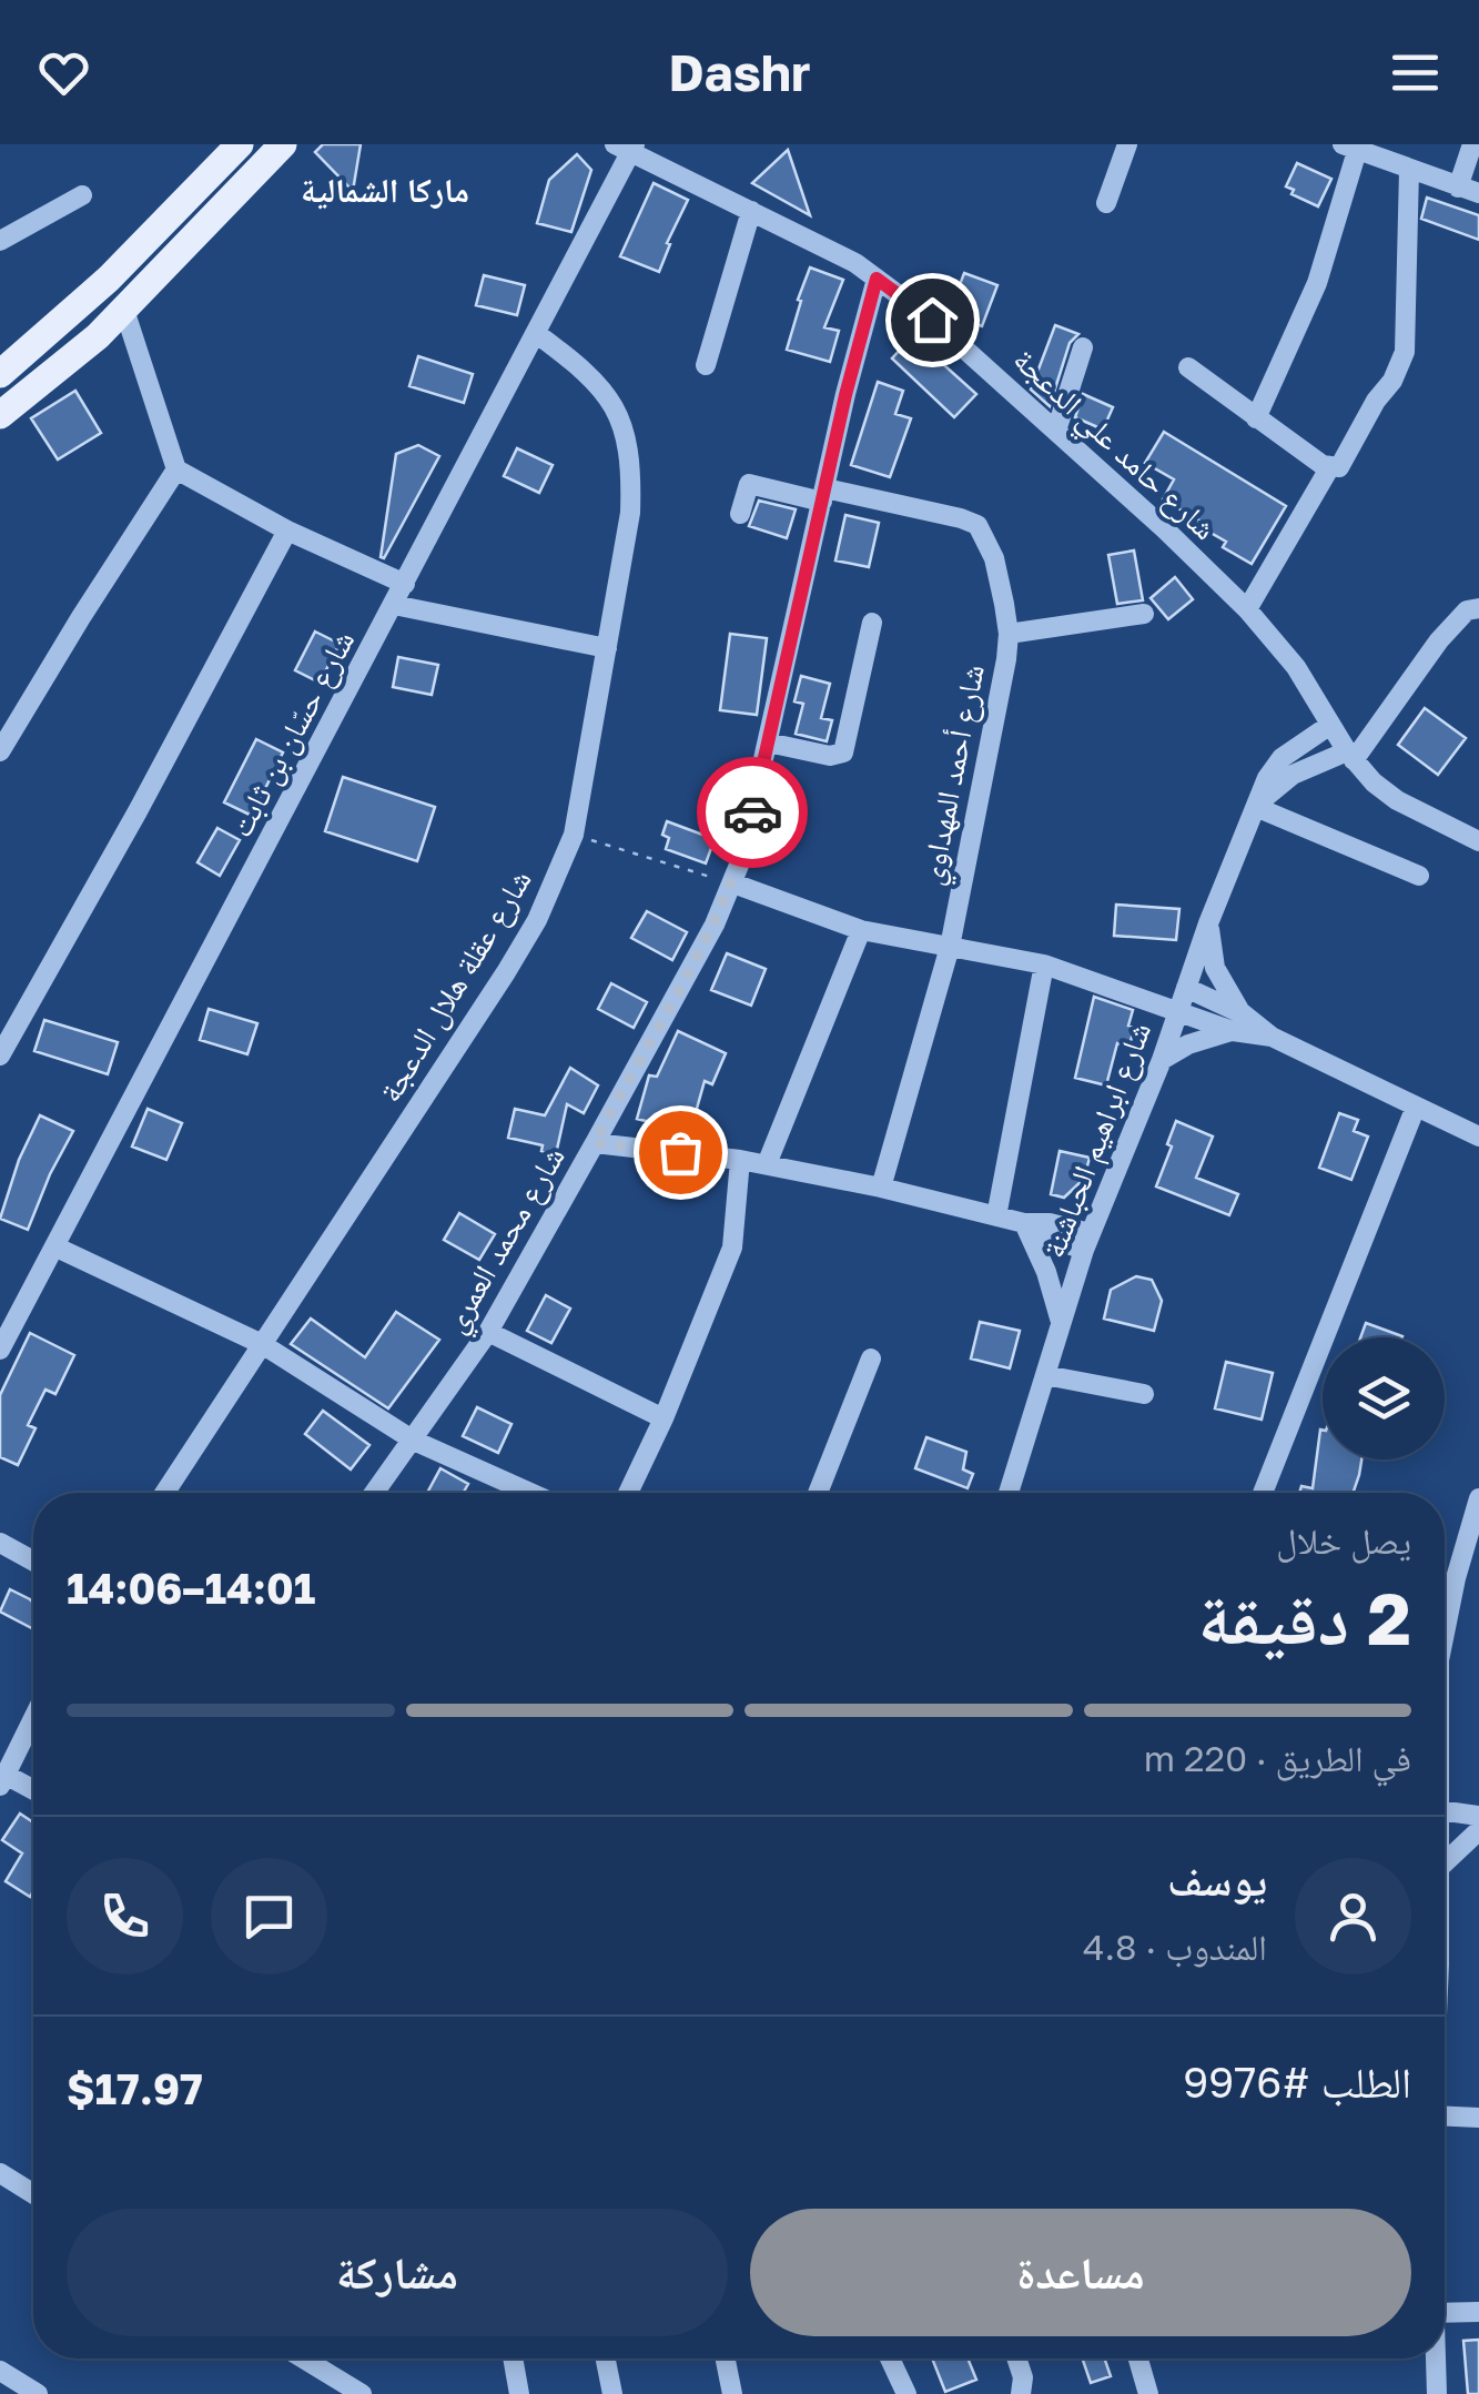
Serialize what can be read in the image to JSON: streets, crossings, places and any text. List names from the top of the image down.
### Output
{
  "streets": {
    "street": [
      "شارع حامد علي الدعجة",
      "شارع حسّان بن ثابت",
      "شارع أحمد المهداوي",
      "شارع عقلة هلال الدعجة",
      "شارع ابراهيم الحباشنة",
      "شارع محمد العمري"
    ]
  },
  "crossings": [
    ["شارع حامد علي الدعجة", "شارع حسّان بن ثابت"],
    ["شارع حامد علي الدعجة", "شارع ابراهيم الحباشنة"],
    ["شارع حسّان بن ثابت", "شارع عقلة هلال الدعجة"],
    ["شارع أحمد المهداوي", "شارع محمد العمري"],
    ["شارع ابراهيم الحباشنة", "شارع محمد العمري"]
  ],
  "districts": ["ماركا الشمالية"],
  "page": {
    "header": "Dashr",
    "heading": ["2 دقيقة", "يصل خلال", "14:01–14:06"],
    "panel": [
      "يوسف",
      "المندوب · 4.8",
      "الطلب #9976",
      "$17.97"
    ],
    "bar": "في الطريق · 220 m",
    "buttons": ["مساعدة", "مشاركة"]
  }
}
